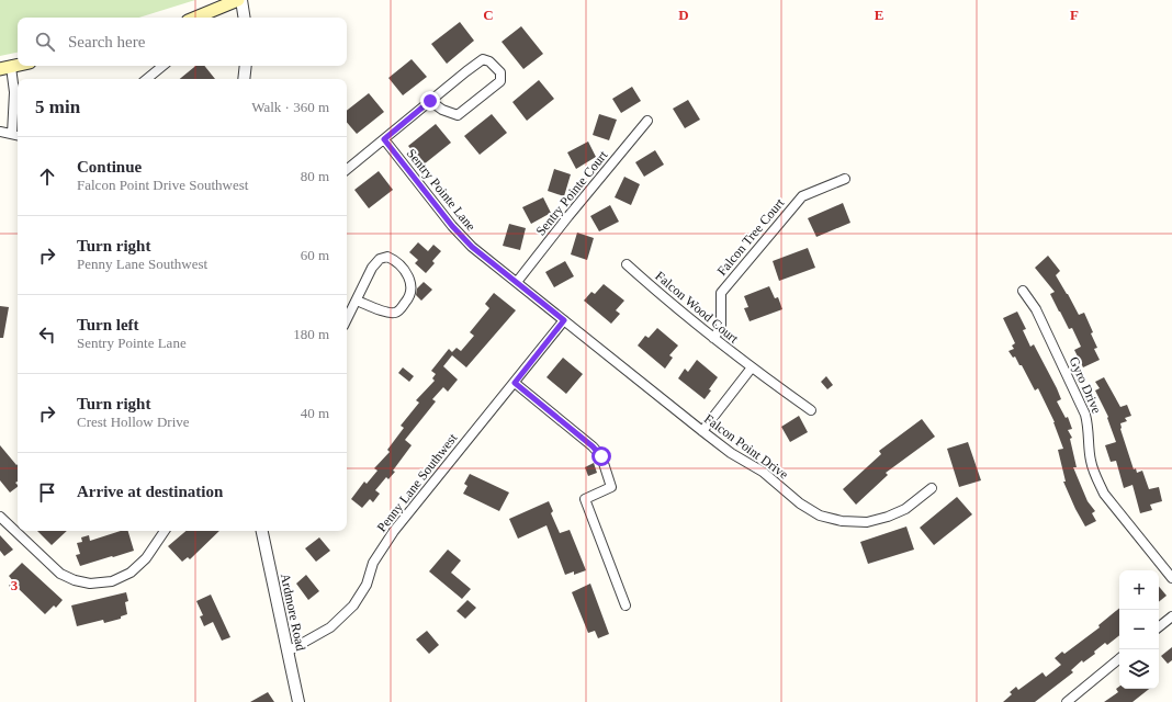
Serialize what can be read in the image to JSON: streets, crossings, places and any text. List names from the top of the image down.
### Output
{
  "streets": {
    "street": [
      "Sentry Pointe Lane",
      "Sentry Pointe Court",
      "Falcon Tree Court",
      "Falcon Wood Court",
      "Gyro Drive",
      "Falcon Point Drive",
      "Penny Lane Southwest",
      "Ardmore Road"
    ]
  },
  "crossings": [
    ["Sentry Pointe Lane", "Sentry Pointe Court"],
    ["Sentry Pointe Lane", "Falcon Point Drive"],
    ["Sentry Pointe Lane", "Penny Lane Southwest"],
    ["Falcon Tree Court", "Falcon Wood Court"],
    ["Falcon Point Drive", "Penny Lane Southwest"],
    ["Penny Lane Southwest", "Ardmore Road"]
  ],
  "page": {
    "search": "Search here",
    "heading": ["5 min", "Walk · 360 m"],
    "list": [
      ["Continue", "Falcon Point Drive Southwest", "80 m"],
      ["Turn right", "Penny Lane Southwest", "60 m"],
      ["Turn left", "Sentry Pointe Lane", "180 m"],
      ["Turn right", "Crest Hollow Drive", "40 m"],
      "Arrive at destination"
    ],
    "map_buttons": ["+", "−"]
  },
  "grid": {
    "columns": [
      "C",
      "D",
      "E",
      "F"
    ],
    "rows": ["3"]
  }
}
